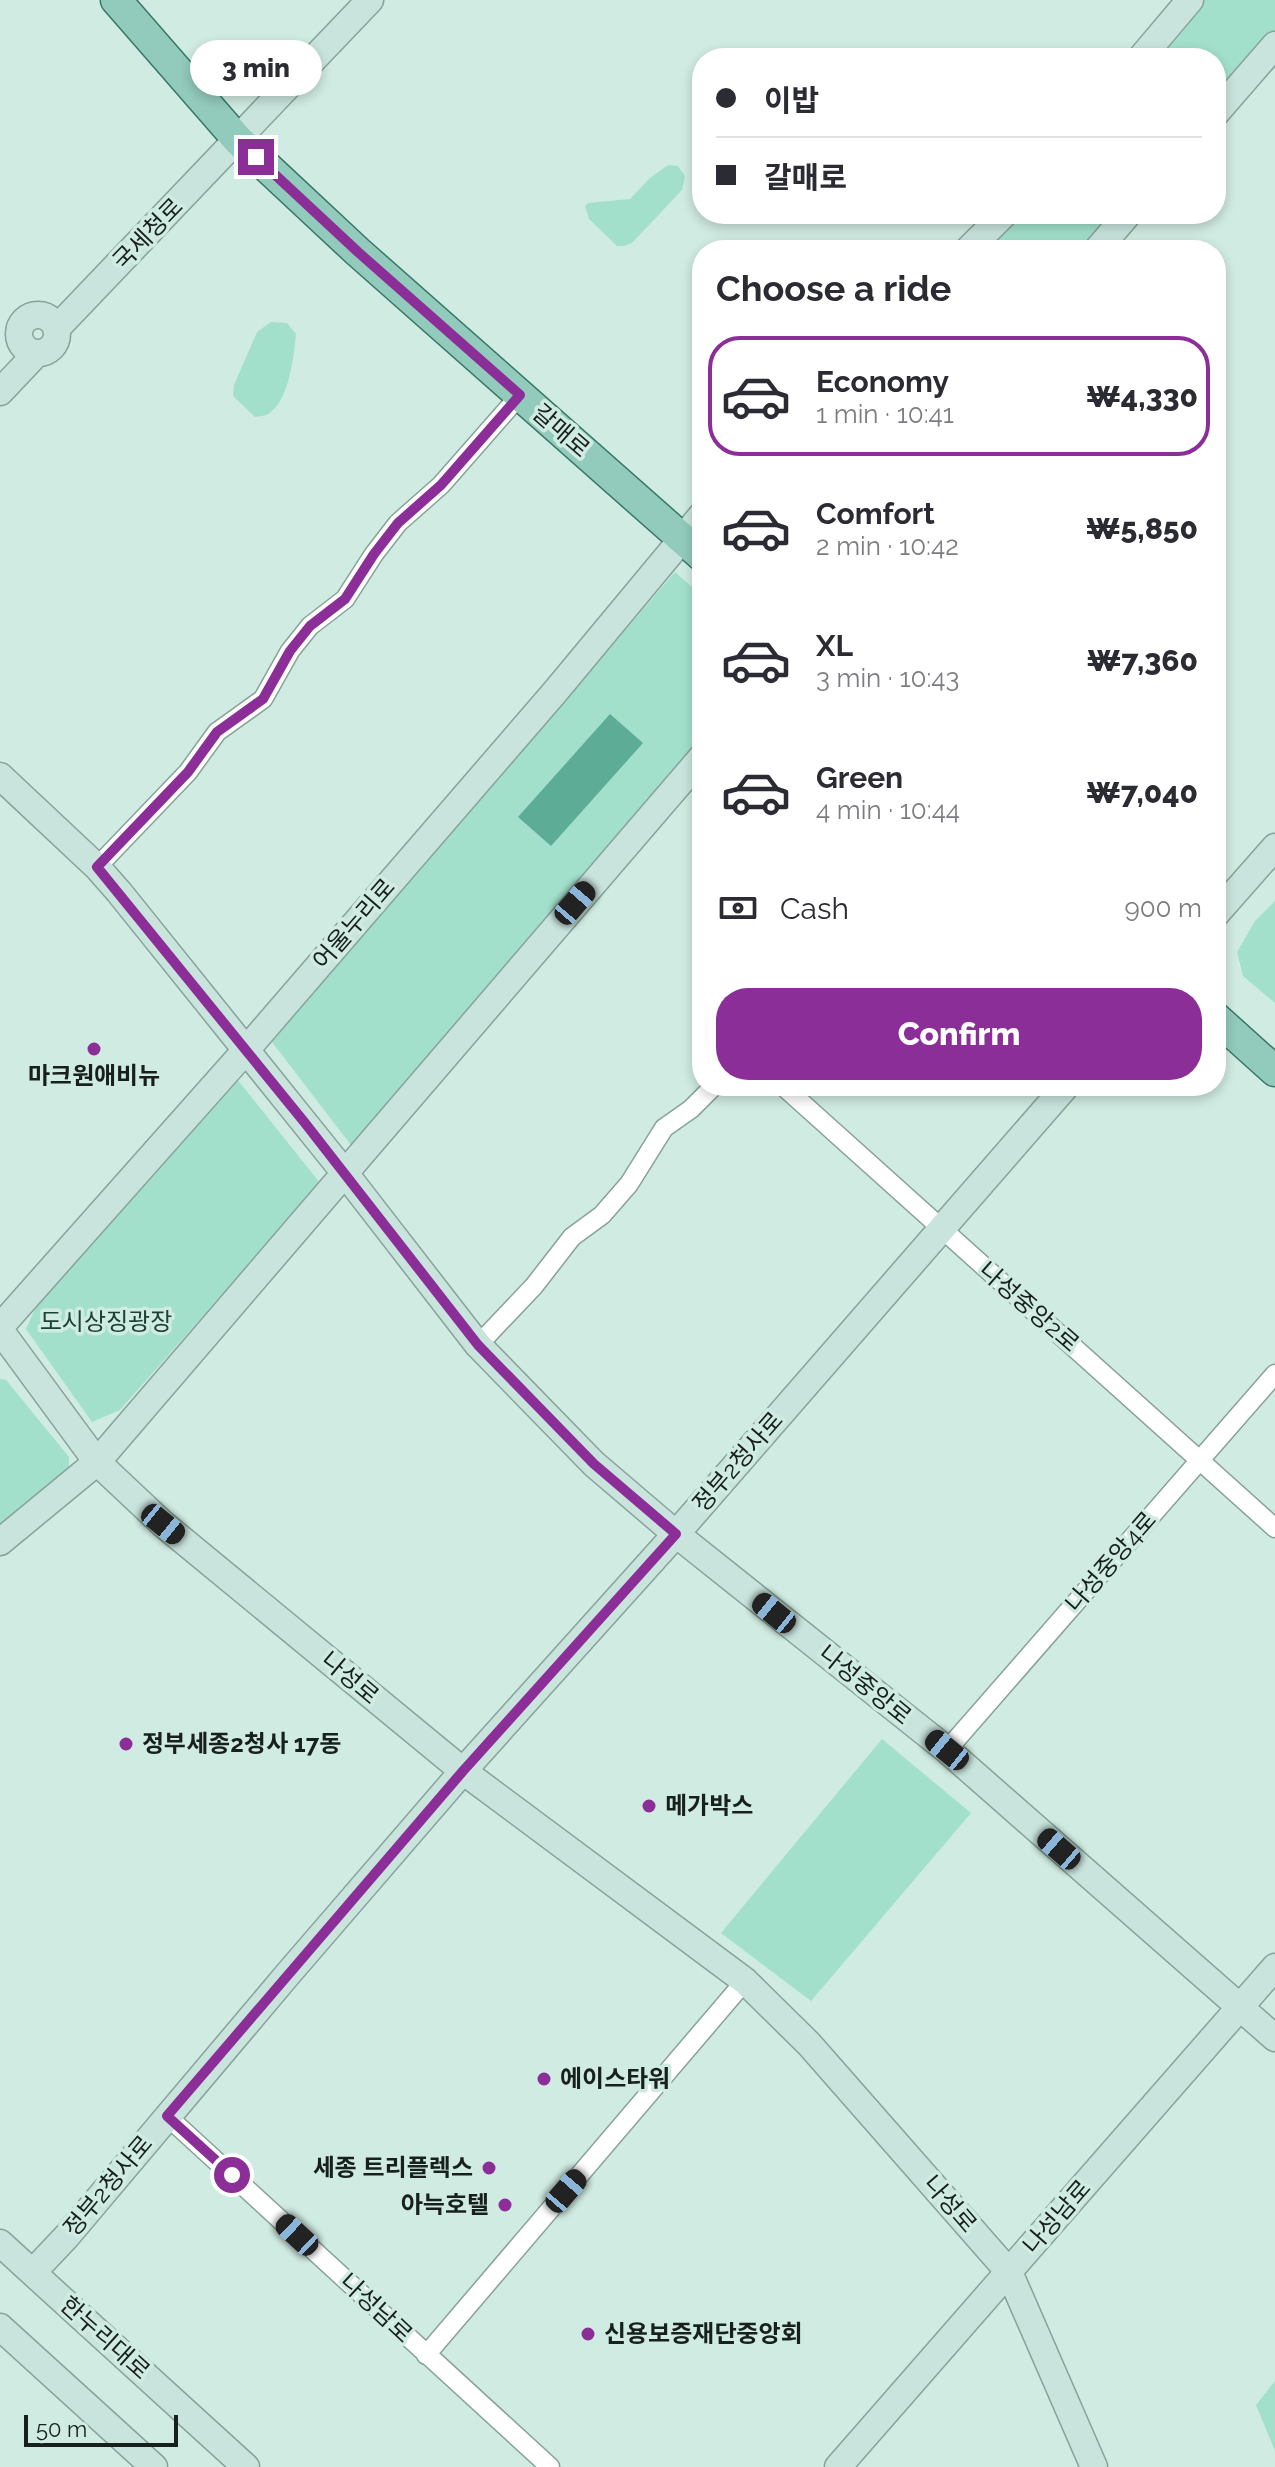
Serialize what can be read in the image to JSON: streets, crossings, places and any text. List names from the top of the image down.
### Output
{
  "streets": {
    "main road": ["갈매로"],
    "street": [
      "국세청로",
      "어울누리로",
      "나성중앙2로",
      "정부2청사로",
      "나성중앙4로",
      "나성로",
      "나성중앙로",
      "나성남로",
      "한누리대로"
    ]
  },
  "crossings": [
    ["국세청로", "갈매로"],
    ["갈매로", "어울누리로"],
    ["어울누리로", "나성로"],
    ["어울누리로", "나성중앙로"],
    ["나성중앙2로", "정부2청사로"],
    ["나성중앙2로", "나성중앙4로"],
    ["정부2청사로", "나성로"],
    ["정부2청사로", "나성중앙로"],
    ["정부2청사로", "나성남로"],
    ["정부2청사로", "한누리대로"],
    ["나성중앙4로", "나성중앙로"],
    ["나성로", "나성남로"],
    ["나성중앙로", "나성남로"]
  ],
  "parks": ["도시상징광장"],
  "places": [
    "마크원애비뉴",
    "정부세종2청사 17동",
    "메가박스",
    "에이스타워",
    "세종 트리플렉스",
    "아늑호텔",
    "신용보증재단중앙회"
  ],
  "scale_bar": "50 m",
  "page": {
    "bubble": "3 min",
    "banner": ["이밥", "갈매로"],
    "heading": "Choose a ride",
    "list": [
      {
        "name": "Economy",
        "note": "1 min · 10:41",
        "value": "₩4,330"
      },
      {
        "name": "Comfort",
        "note": "2 min · 10:42",
        "value": "₩5,850"
      },
      {
        "name": "XL",
        "note": "3 min · 10:43",
        "value": "₩7,360"
      },
      {
        "name": "Green",
        "note": "4 min · 10:44",
        "value": "₩7,040"
      }
    ],
    "pay": ["Cash", "900 m"],
    "buttons": "Confirm",
    "scale": "50 m"
  }
}
